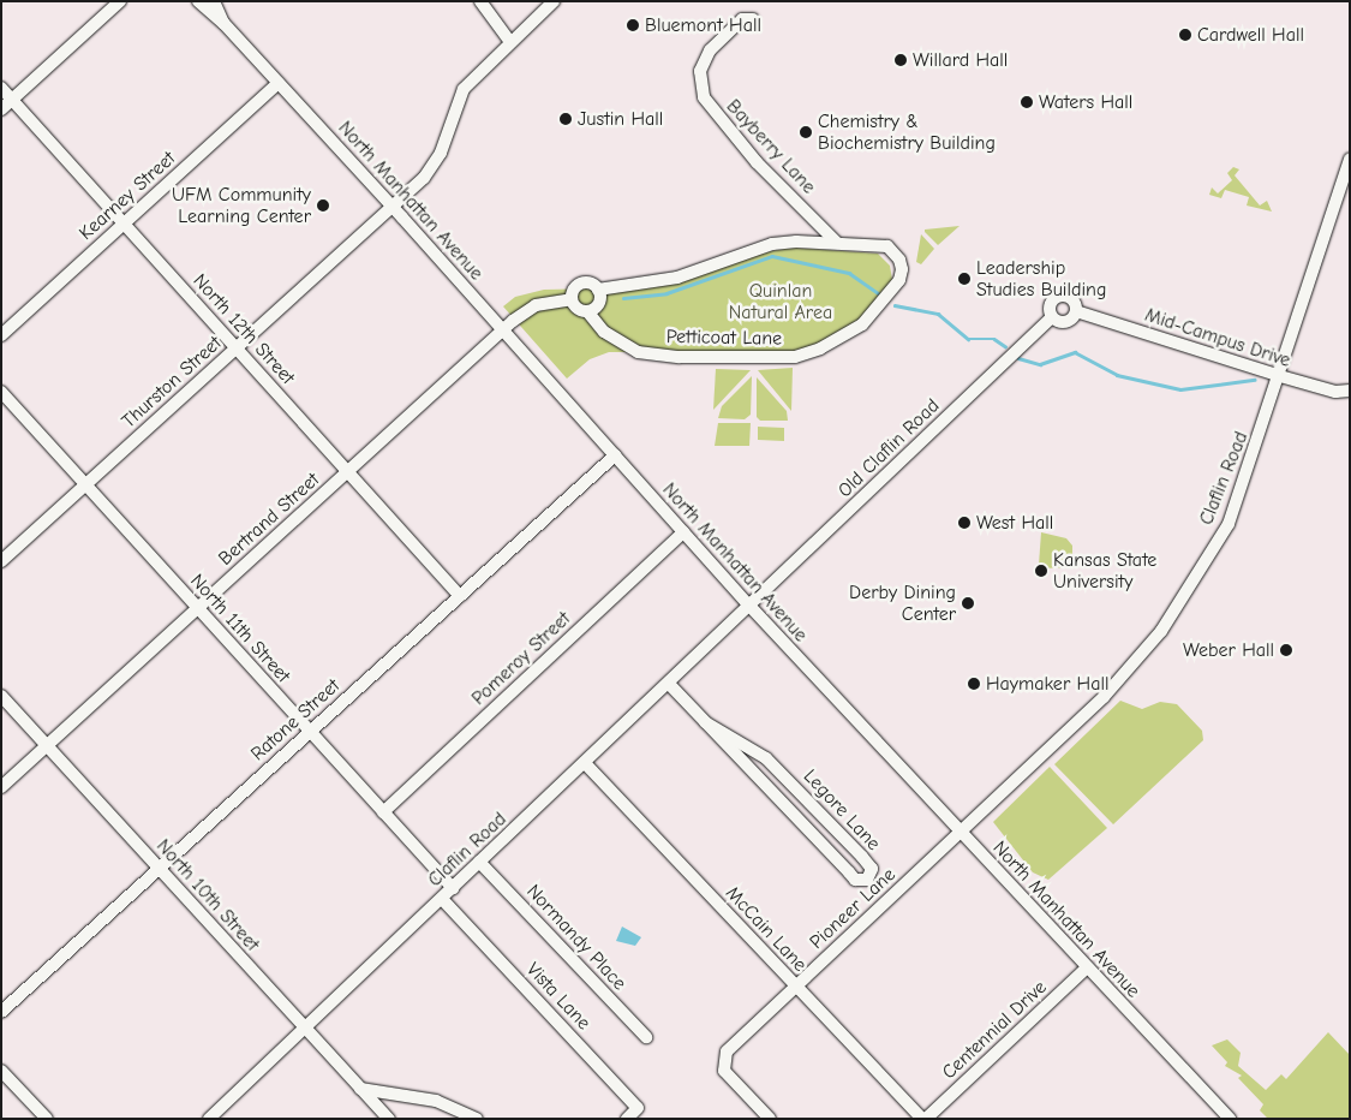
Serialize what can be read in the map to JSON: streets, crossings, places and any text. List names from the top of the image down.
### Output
{
  "streets": {
    "street": [
      "Bayberry Lane",
      "Kearney Street",
      "North Manhattan Avenue",
      "North 12th Street",
      "Petticoat Lane",
      "Mid-Campus Drive",
      "Thurston Street",
      "Old Claflin Road",
      "Claflin Road",
      "Bertrand Street",
      "North 11th Street",
      "Pomeroy Street",
      "Ratone Street",
      "Legore Lane",
      "North 10th Street",
      "Pioneer Lane",
      "McCain Lane",
      "Normandy Place",
      "Vista Lane",
      "Centennial Drive"
    ]
  },
  "crossings": [
    ["Bayberry Lane", "Petticoat Lane"],
    ["Kearney Street", "North Manhattan Avenue"],
    ["Kearney Street", "North 12th Street"],
    ["North Manhattan Avenue", "Thurston Street"],
    ["North Manhattan Avenue", "Old Claflin Road"],
    ["North Manhattan Avenue", "Claflin Road"],
    ["North Manhattan Avenue", "Bertrand Street"],
    ["North Manhattan Avenue", "Pomeroy Street"],
    ["North Manhattan Avenue", "Ratone Street"],
    ["North Manhattan Avenue", "Pioneer Lane"],
    ["North Manhattan Avenue", "Centennial Drive"],
    ["North 12th Street", "Thurston Street"],
    ["North 12th Street", "Bertrand Street"],
    ["North 12th Street", "Ratone Street"],
    ["Petticoat Lane", "Bertrand Street"],
    ["Mid-Campus Drive", "Old Claflin Road"],
    ["Mid-Campus Drive", "Claflin Road"],
    ["Thurston Street", "North 11th Street"],
    ["Old Claflin Road", "Claflin Road"],
    ["Claflin Road", "North 11th Street"],
    ["Claflin Road", "Legore Lane"],
    ["Claflin Road", "North 10th Street"],
    ["Claflin Road", "Pioneer Lane"],
    ["Claflin Road", "McCain Lane"],
    ["Claflin Road", "Normandy Place"],
    ["Claflin Road", "Vista Lane"],
    ["Bertrand Street", "North 11th Street"],
    ["Bertrand Street", "North 10th Street"],
    ["North 11th Street", "Pomeroy Street"],
    ["North 11th Street", "Ratone Street"],
    ["Ratone Street", "North 10th Street"],
    ["Pioneer Lane", "McCain Lane"],
    ["McCain Lane", "Centennial Drive"]
  ],
  "parks": ["Quinlan Natural Area"],
  "places": [
    "Bluemont Hall",
    "Cardwell Hall",
    "Willard Hall",
    "Waters Hall",
    "Justin Hall",
    "Chemistry & Biochemistry Building",
    "UFM Community Learning Center",
    "Leadership Studies Building",
    "West Hall",
    "Kansas State University",
    "Derby Dining Center",
    "Weber Hall",
    "Haymaker Hall"
  ]
}
